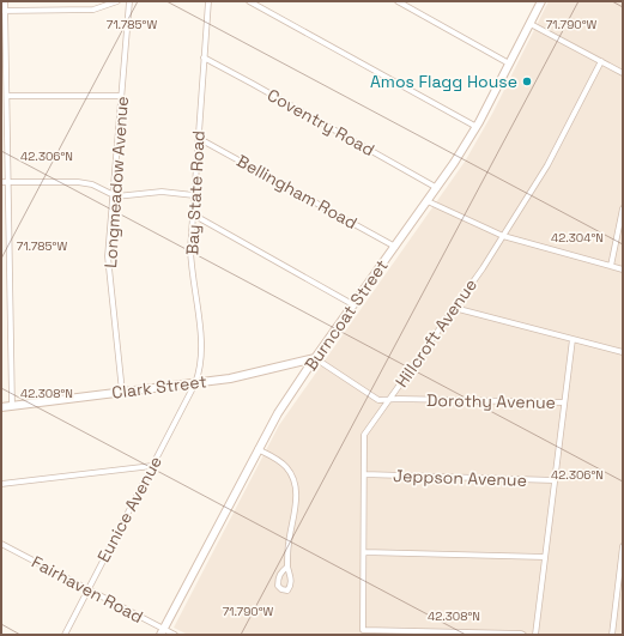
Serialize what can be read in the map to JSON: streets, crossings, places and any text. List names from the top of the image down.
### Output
{
  "streets": {
    "main road": ["Burncoat Street", "Clark Street"],
    "street": [
      "Coventry Road",
      "Longmeadow Avenue",
      "Bellingham Road",
      "Bay State Road",
      "Hillcroft Avenue",
      "Dorothy Avenue",
      "Jeppson Avenue",
      "Eunice Avenue",
      "Fairhaven Road"
    ]
  },
  "crossings": [
    ["Coventry Road", "Bay State Road"],
    ["Coventry Road", "Burncoat Street"],
    ["Longmeadow Avenue", "Clark Street"],
    ["Bellingham Road", "Bay State Road"],
    ["Bellingham Road", "Burncoat Street"],
    ["Bay State Road", "Clark Street"],
    ["Bay State Road", "Eunice Avenue"],
    ["Burncoat Street", "Clark Street"],
    ["Burncoat Street", "Dorothy Avenue"],
    ["Burncoat Street", "Fairhaven Road"],
    ["Hillcroft Avenue", "Dorothy Avenue"],
    ["Hillcroft Avenue", "Jeppson Avenue"],
    ["Clark Street", "Dorothy Avenue"],
    ["Clark Street", "Eunice Avenue"],
    ["Eunice Avenue", "Fairhaven Road"]
  ],
  "places": ["Amos Flagg House"],
  "coordinates": [
    "71.785°W",
    "71.790°W",
    "42.306°N",
    "42.304°N",
    "42.308°N"
  ]
}
